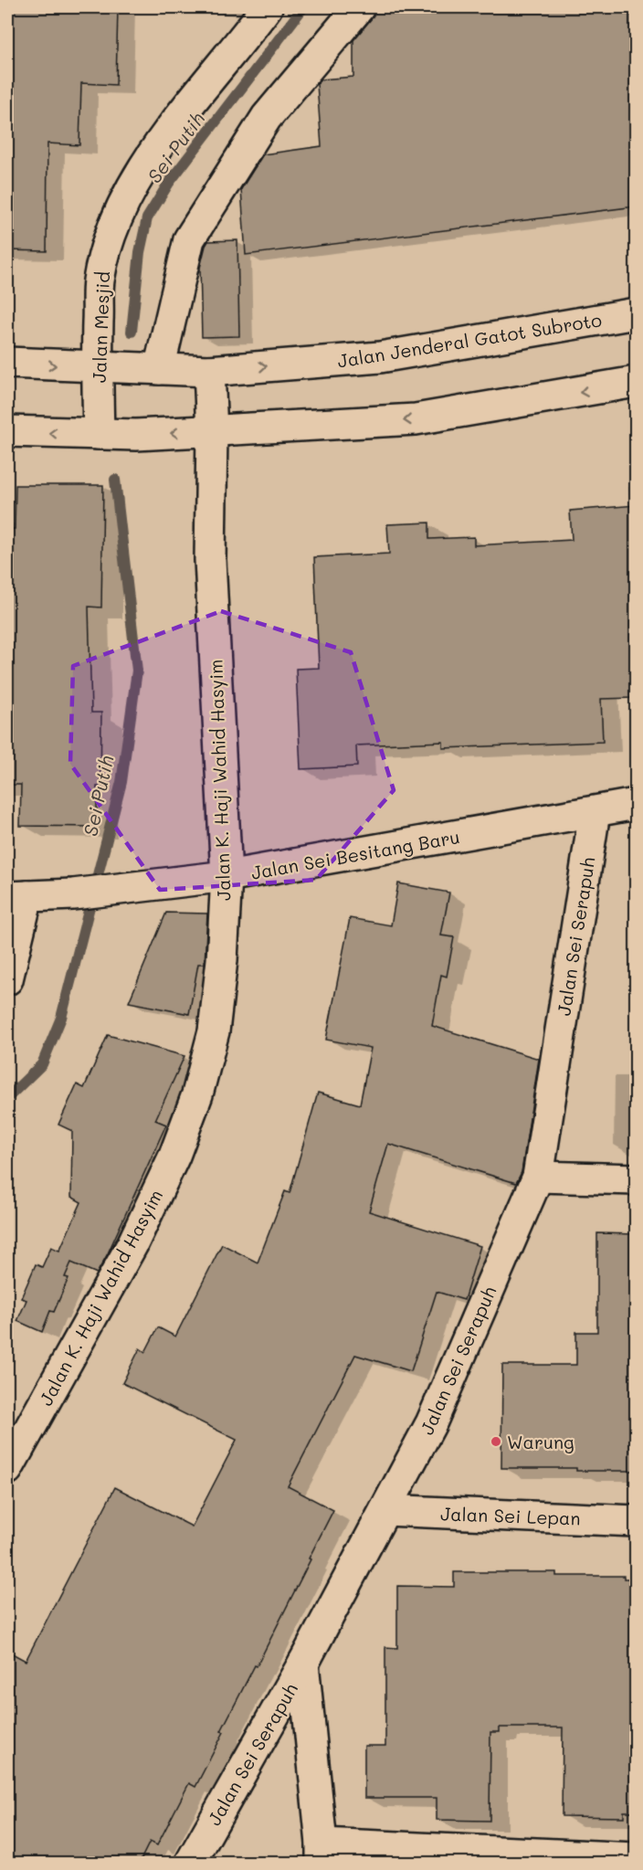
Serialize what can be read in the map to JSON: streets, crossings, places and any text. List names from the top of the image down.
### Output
{
  "streets": {
    "street": [
      "Jalan Mesjid",
      "Jalan Jenderal Gatot Subroto",
      "Jalan K. Haji Wahid Hasyim",
      "Jalan Sei Besitang Baru",
      "Jalan Sei Serapuh",
      "Jalan Sei Lepan"
    ]
  },
  "crossings": [
    ["Jalan Mesjid", "Jalan Jenderal Gatot Subroto"],
    ["Jalan Jenderal Gatot Subroto", "Jalan K. Haji Wahid Hasyim"],
    ["Jalan K. Haji Wahid Hasyim", "Jalan Sei Besitang Baru"],
    ["Jalan Sei Besitang Baru", "Jalan Sei Serapuh"],
    ["Jalan Sei Serapuh", "Jalan Sei Lepan"]
  ],
  "water": ["Sei Putih"],
  "places": ["Warung"]
}
